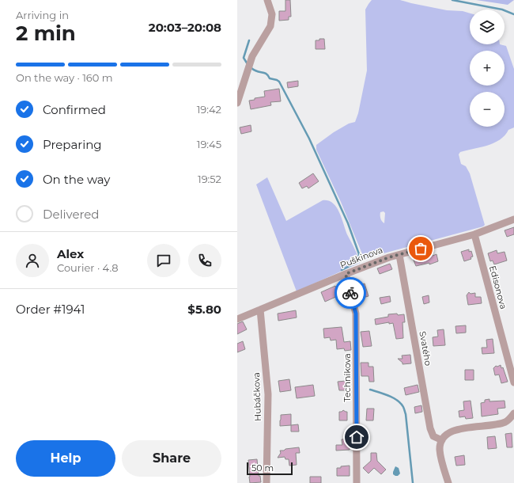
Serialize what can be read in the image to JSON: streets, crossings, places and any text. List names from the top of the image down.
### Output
{
  "streets": {
    "street": [
      "Puškinova",
      "Edisonova",
      "Svatého",
      "Technikova",
      "Hubáčkova"
    ]
  },
  "crossings": [
    ["Puškinova", "Edisonova"],
    ["Puškinova", "Svatého"],
    ["Puškinova", "Technikova"],
    ["Puškinova", "Hubáčkova"]
  ],
  "scale_bar": "50 m",
  "page": {
    "heading": ["2 min", "Arriving in", "20:03–20:08"],
    "panel": [
      "Alex",
      "Courier · 4.8",
      "Order #1941",
      "$5.80"
    ],
    "map_buttons": ["+", "−"],
    "bar": "On the way · 160 m",
    "list": [
      ["Confirmed", "19:42"],
      ["Preparing", "19:45"],
      ["On the way", "19:52"],
      "Delivered"
    ],
    "buttons": ["Help", "Share"],
    "scale": "50 m"
  }
}
